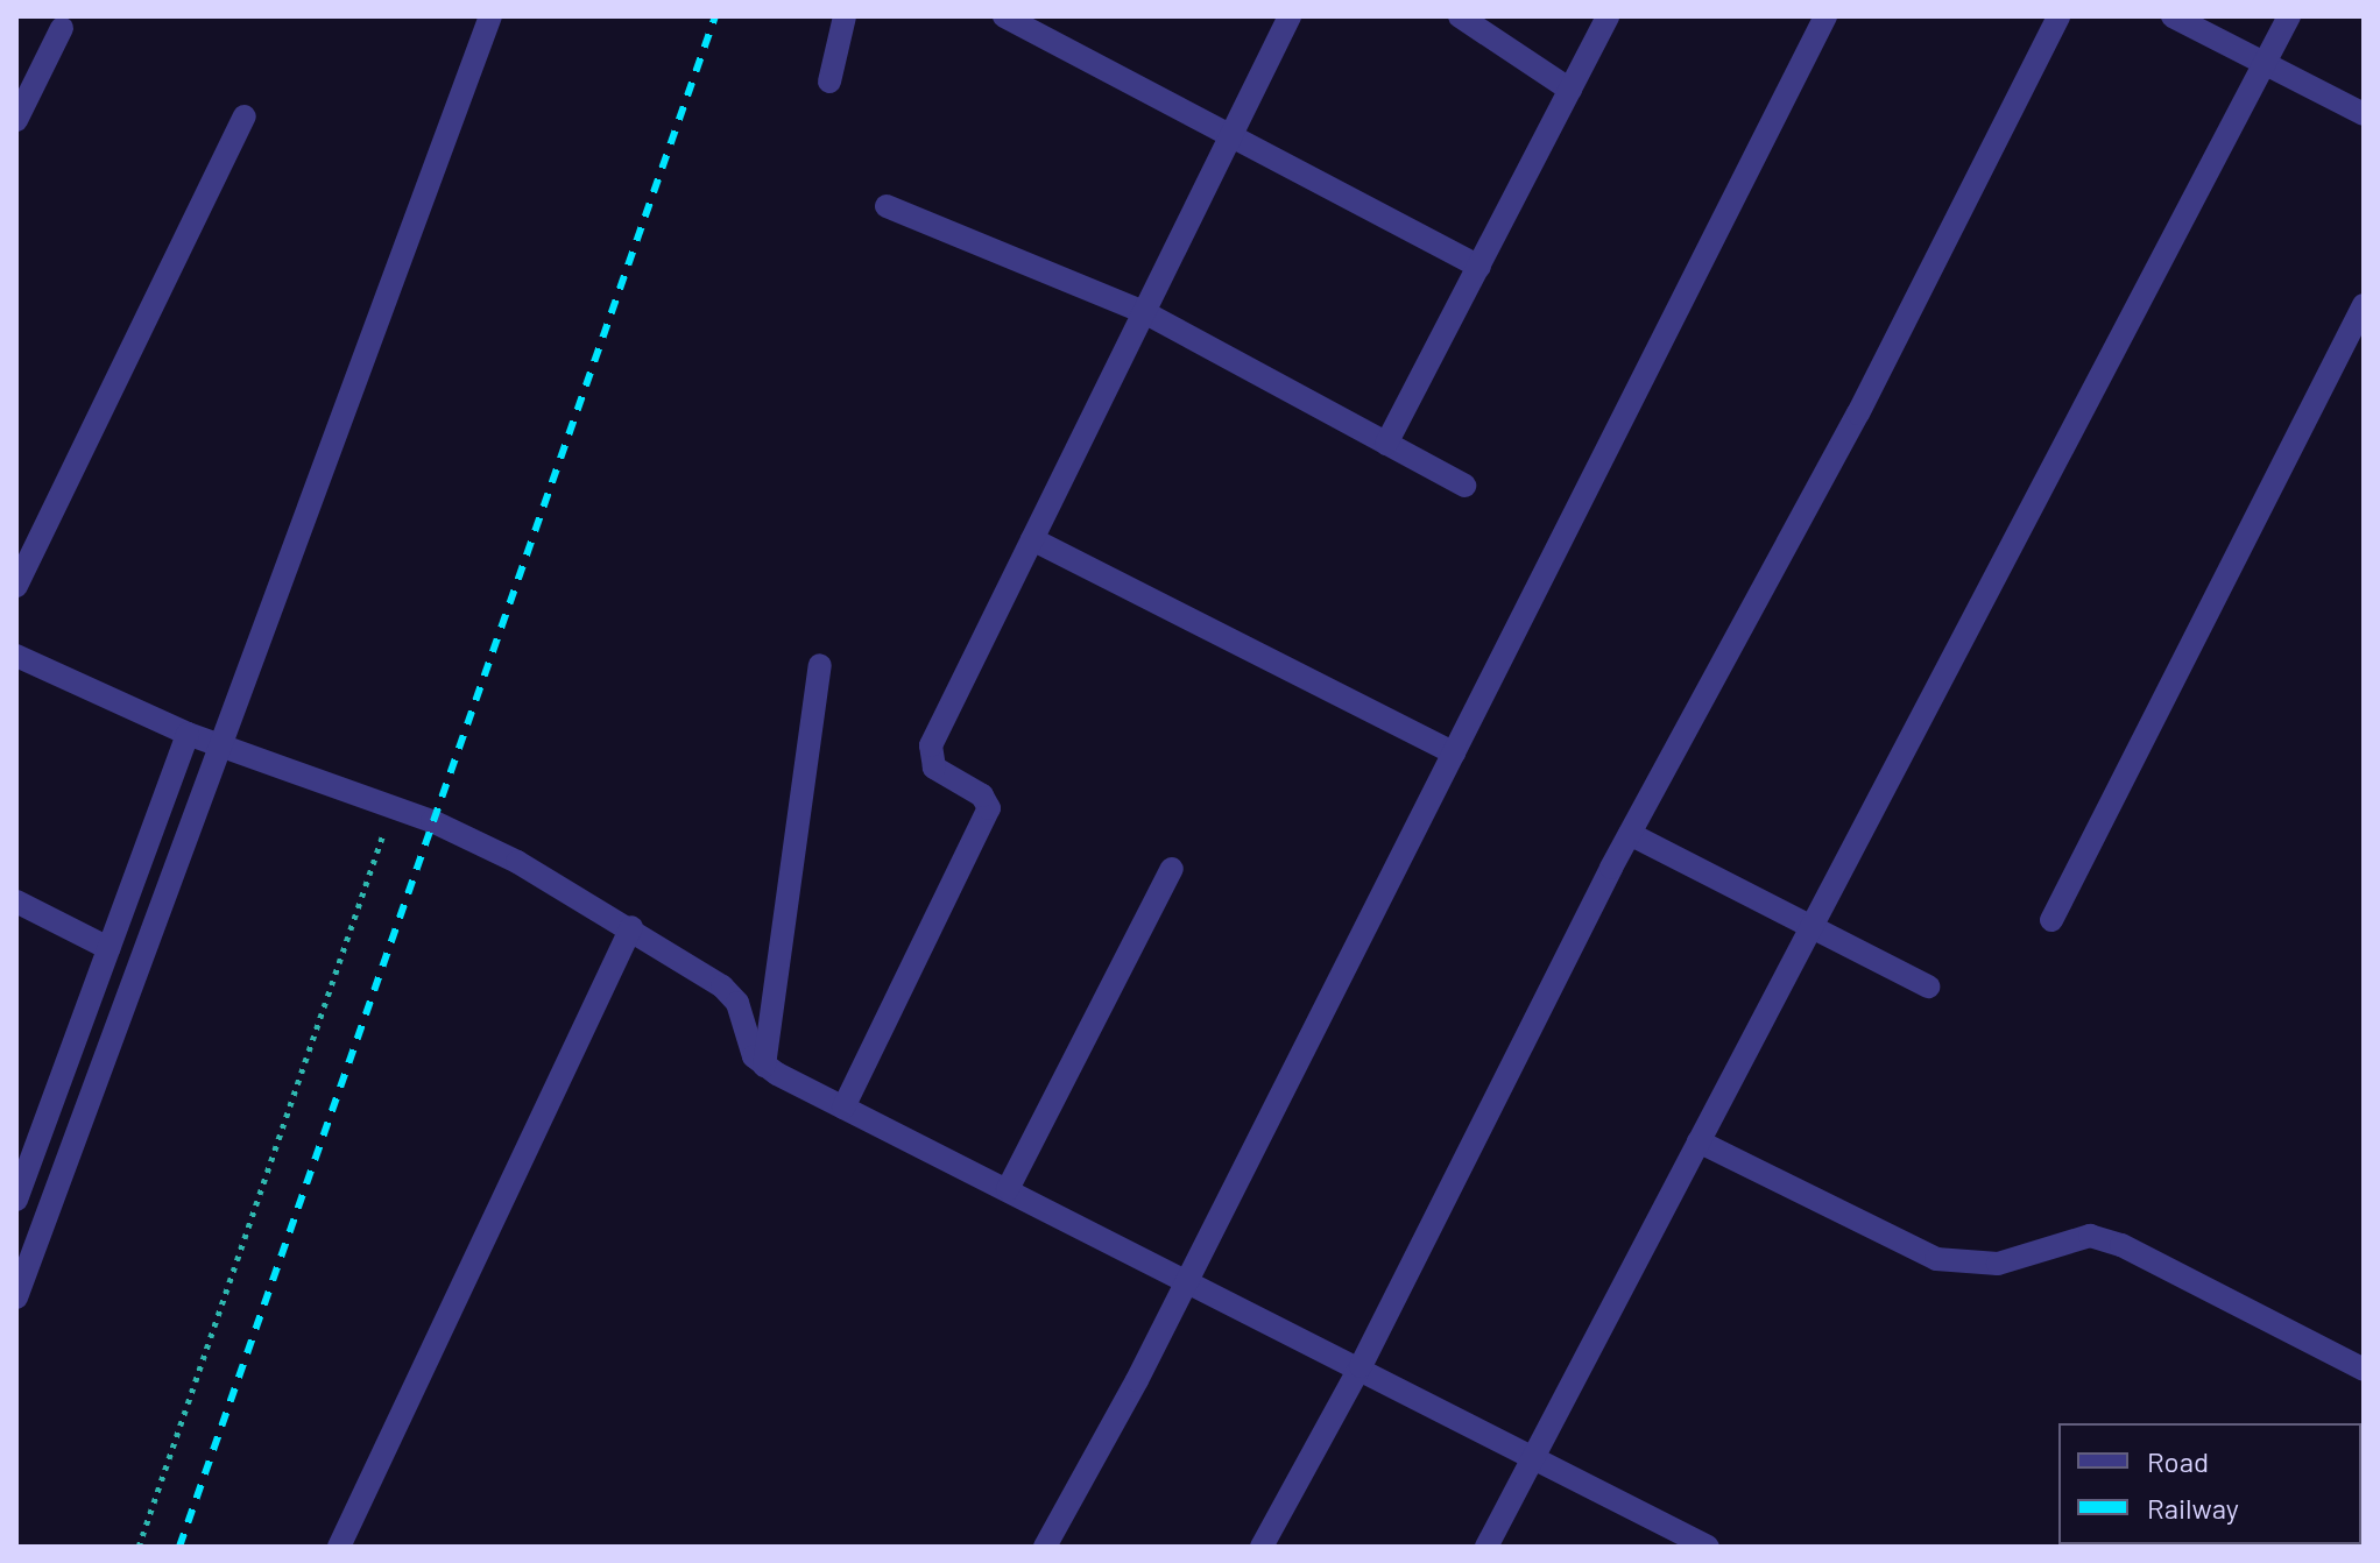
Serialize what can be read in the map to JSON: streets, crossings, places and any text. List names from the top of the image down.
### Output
{
  "legend": ["Road", "Railway"]
}
